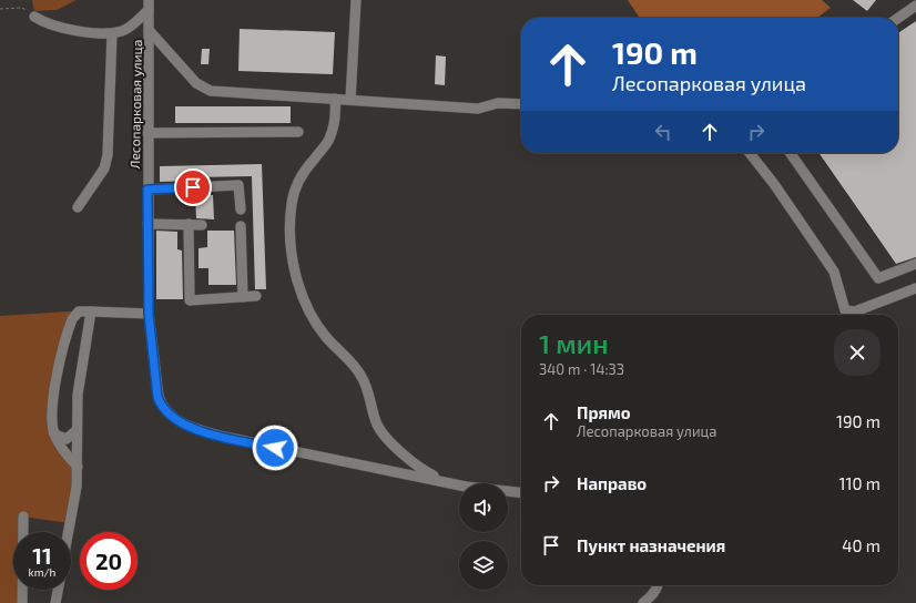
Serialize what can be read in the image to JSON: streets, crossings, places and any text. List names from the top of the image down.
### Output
{
  "streets": {
    "street": ["Лесопарковая улица"]
  },
  "page": {
    "turn": ["190 m", "Лесопарковая улица"],
    "heading": ["1 мин", "340 m · 14:33"],
    "list": [
      {
        "name": "Прямо",
        "note": "Лесопарковая улица",
        "value": "190 m"
      },
      {
        "name": "Направо",
        "value": "110 m"
      },
      {
        "name": "Пункт назначения",
        "value": "40 m"
      }
    ],
    "speed": "11 km/h",
    "limit": "20"
  }
}
